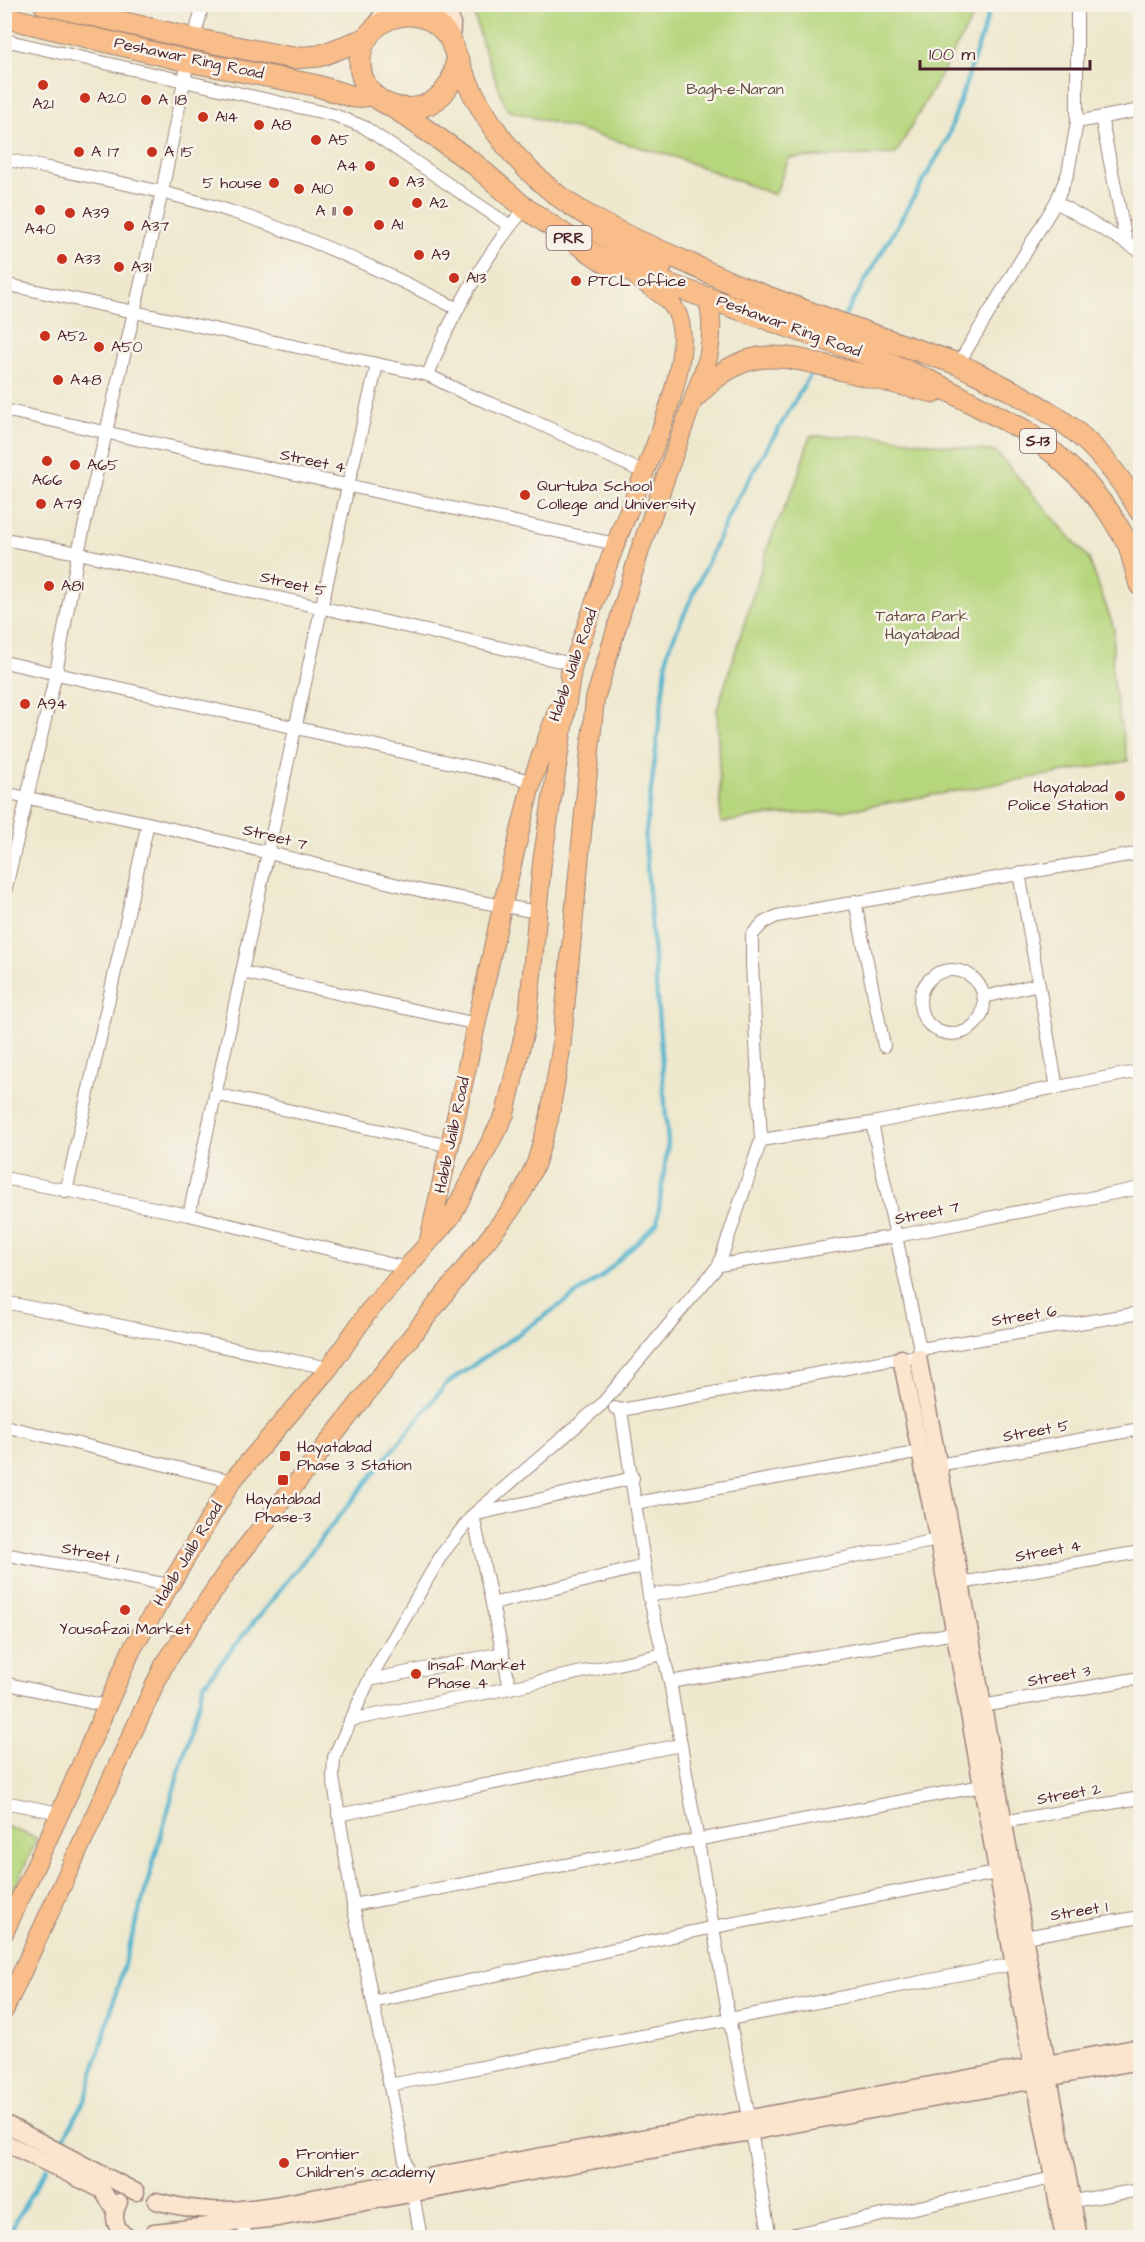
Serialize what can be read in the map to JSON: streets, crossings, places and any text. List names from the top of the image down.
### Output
{
  "streets": {
    "highway": ["Peshawar Ring Road", "PRR", "S-13"],
    "main road": ["Habib Jalib Road"],
    "street": [
      "Street 4",
      "Street 5",
      "Street 7",
      "Street 6",
      "Street 1",
      "Street 3",
      "Street 2"
    ]
  },
  "crossings": [
    ["Peshawar Ring Road", "Habib Jalib Road"],
    ["Street 4", "Habib Jalib Road"],
    ["Street 5", "Habib Jalib Road"],
    ["Habib Jalib Road", "Street 7"],
    ["Habib Jalib Road", "Street 1"]
  ],
  "parks": ["Bagh-e-Naran", "Tatara Park Hayatabad"],
  "places": {
    "other": [
      "A21",
      "A20",
      "A 18",
      "A14",
      "A8",
      "A5",
      "A 17",
      "A 15",
      "A4",
      "A3",
      "5 house",
      "A10",
      "A2",
      "A40",
      "A 11",
      "A39",
      "A1",
      "A37",
      "A9",
      "A33",
      "A31",
      "A13",
      "PTCL office",
      "A52",
      "A50",
      "A48",
      "A66",
      "A65",
      "Qurtuba School College and University",
      "A79",
      "A81",
      "A94",
      "Hayatabad Police Station",
      "Yousafzai Market",
      "Insaf Market Phase 4",
      "Frontier Children's academy"
    ],
    "transit": ["Hayatabad Phase 3 Station", "Hayatabad Phase-3"]
  },
  "scale_bar": "100 m"
}
